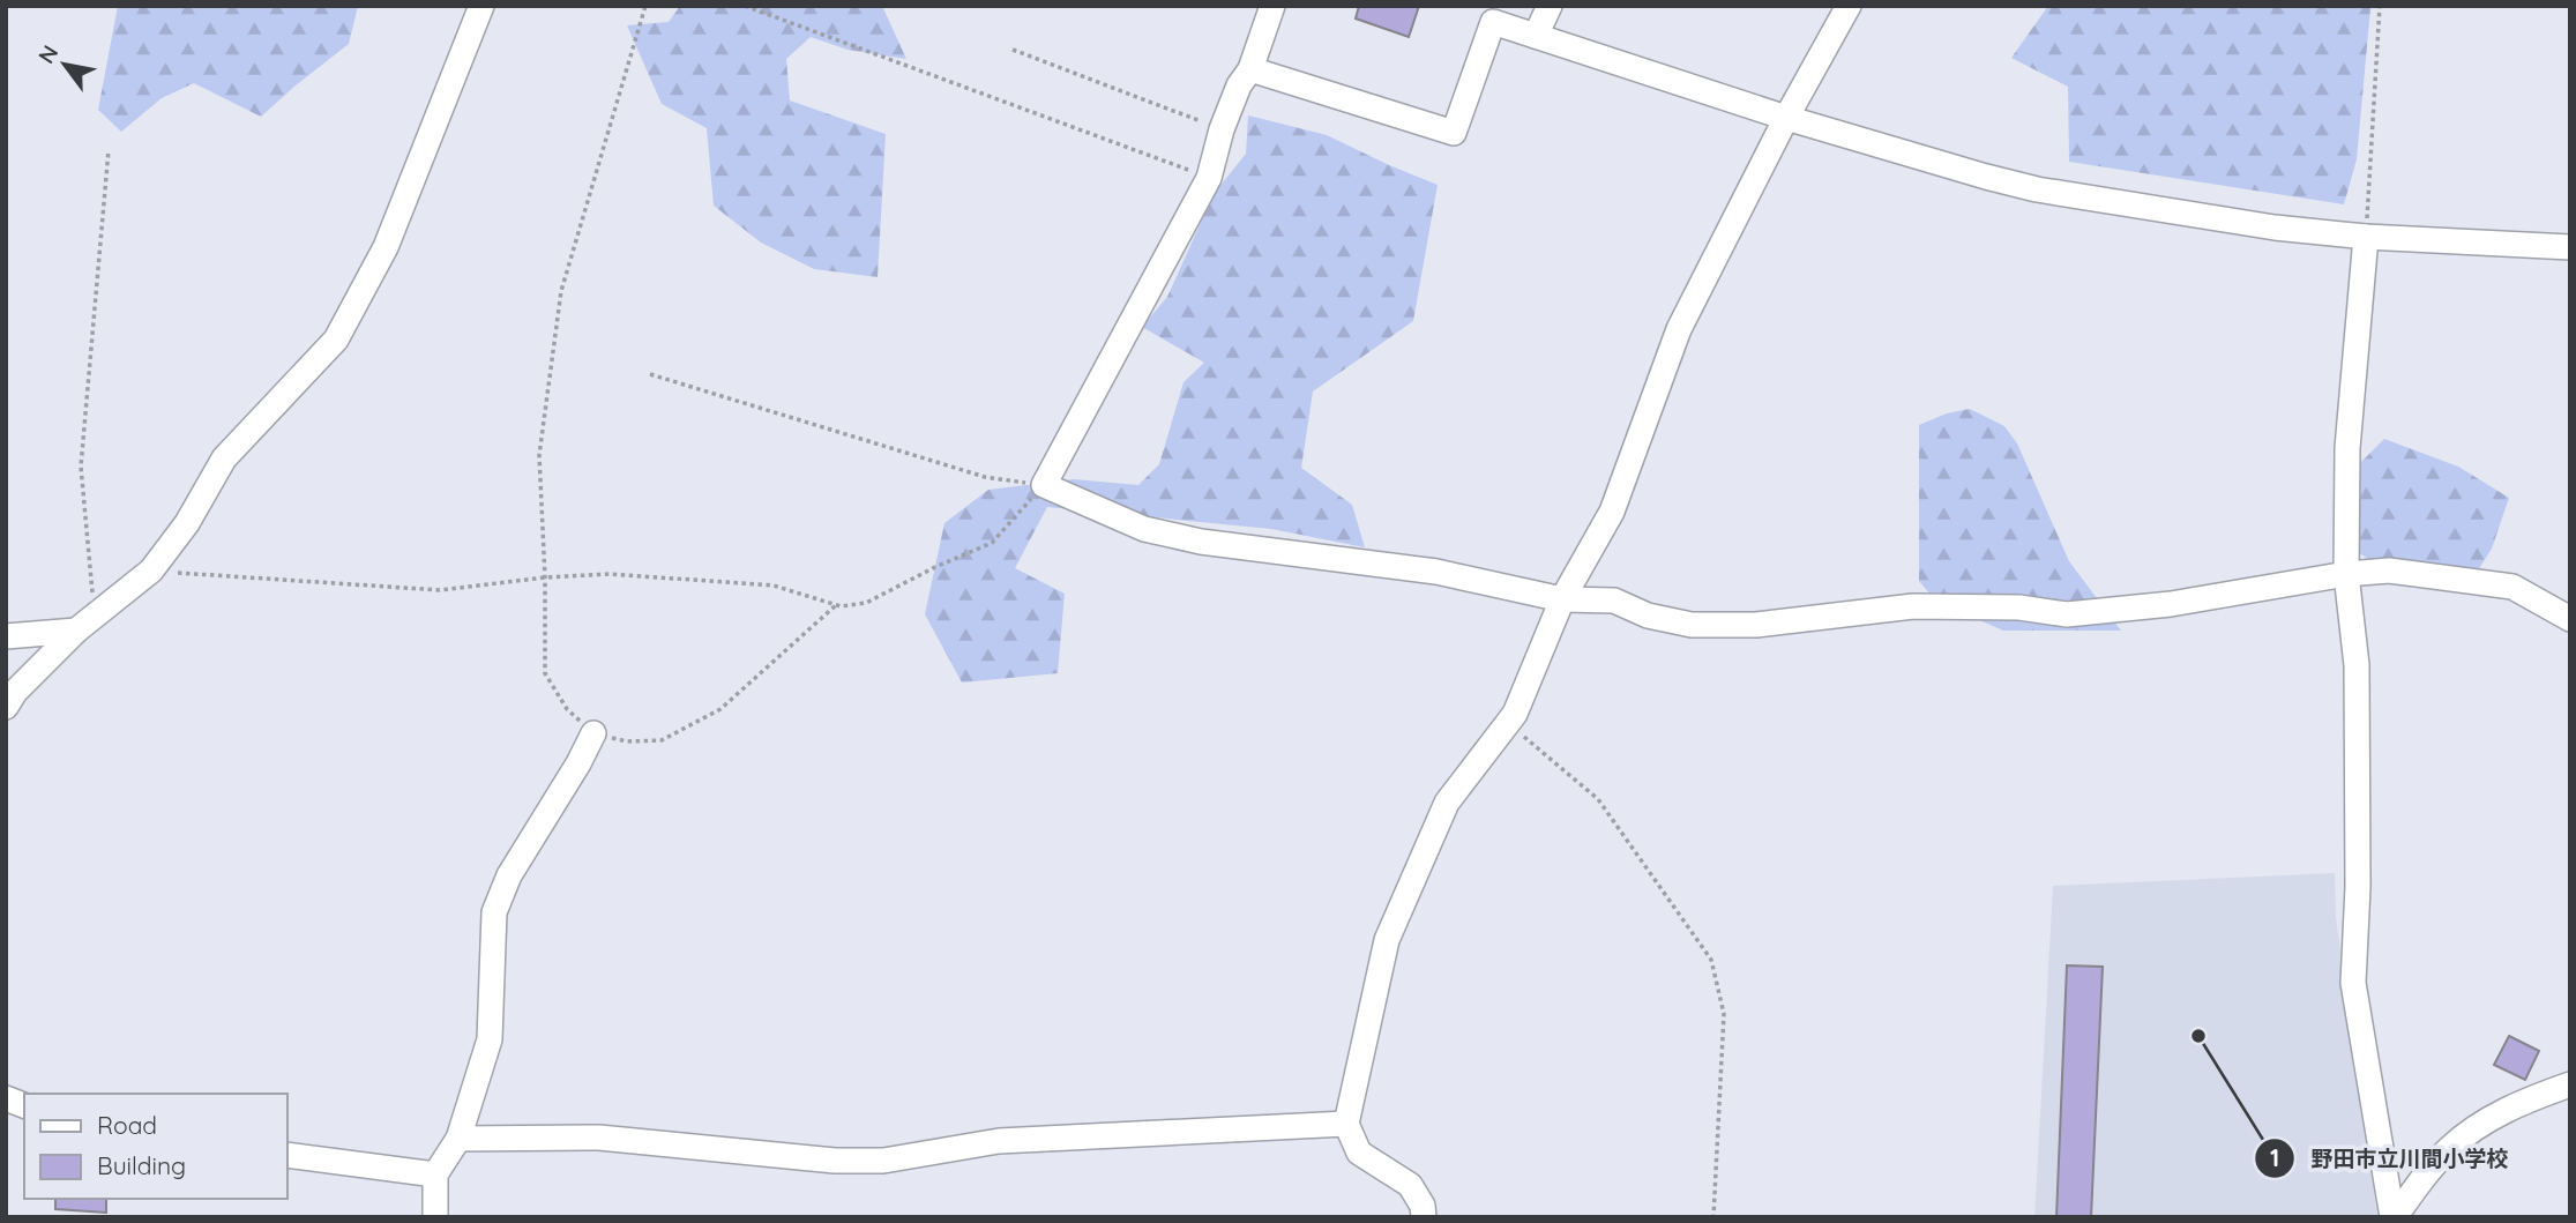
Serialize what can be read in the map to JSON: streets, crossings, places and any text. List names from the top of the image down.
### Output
{
  "places": ["野田市立川間小学校"],
  "legend": ["Road", "Building"],
  "north": "top left"
}
